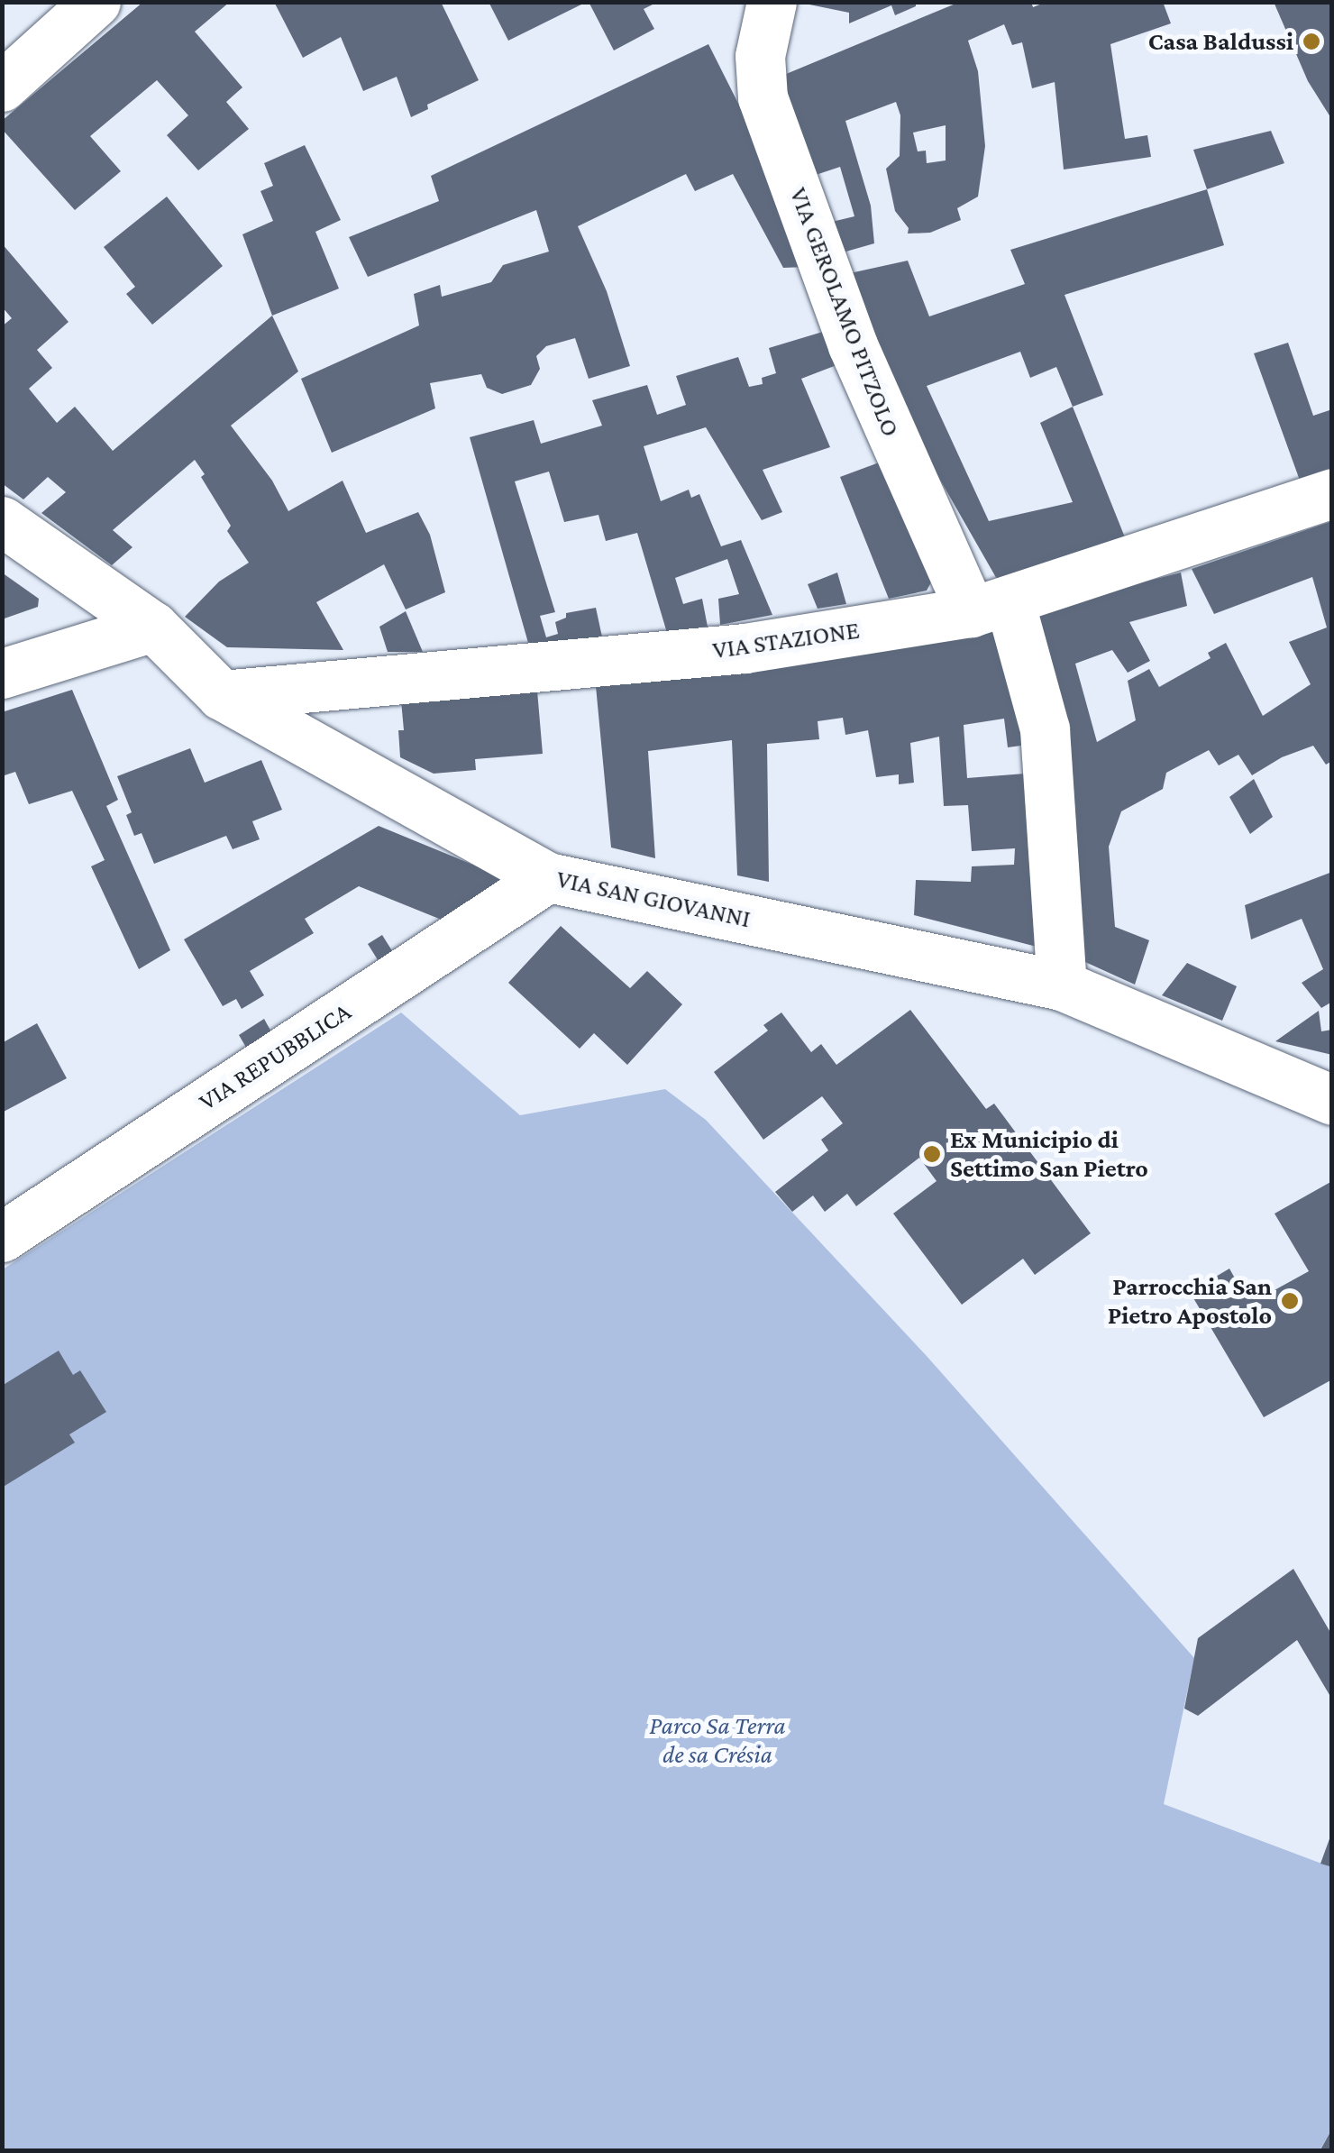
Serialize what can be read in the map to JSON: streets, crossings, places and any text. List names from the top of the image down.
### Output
{
  "streets": {
    "street": [
      "VIA GEROLAMO PITZOLO",
      "VIA STAZIONE",
      "VIA SAN GIOVANNI",
      "VIA REPUBBLICA"
    ]
  },
  "crossings": [
    ["VIA GEROLAMO PITZOLO", "VIA STAZIONE"],
    ["VIA GEROLAMO PITZOLO", "VIA SAN GIOVANNI"],
    ["VIA STAZIONE", "VIA SAN GIOVANNI"],
    ["VIA SAN GIOVANNI", "VIA REPUBBLICA"]
  ],
  "parks": ["Parco Sa Terra de sa Crésia"],
  "places": ["Casa Baldussi", "Ex Municipio di Settimo San Pietro", "Parrocchia San Pietro Apostolo"]
}
